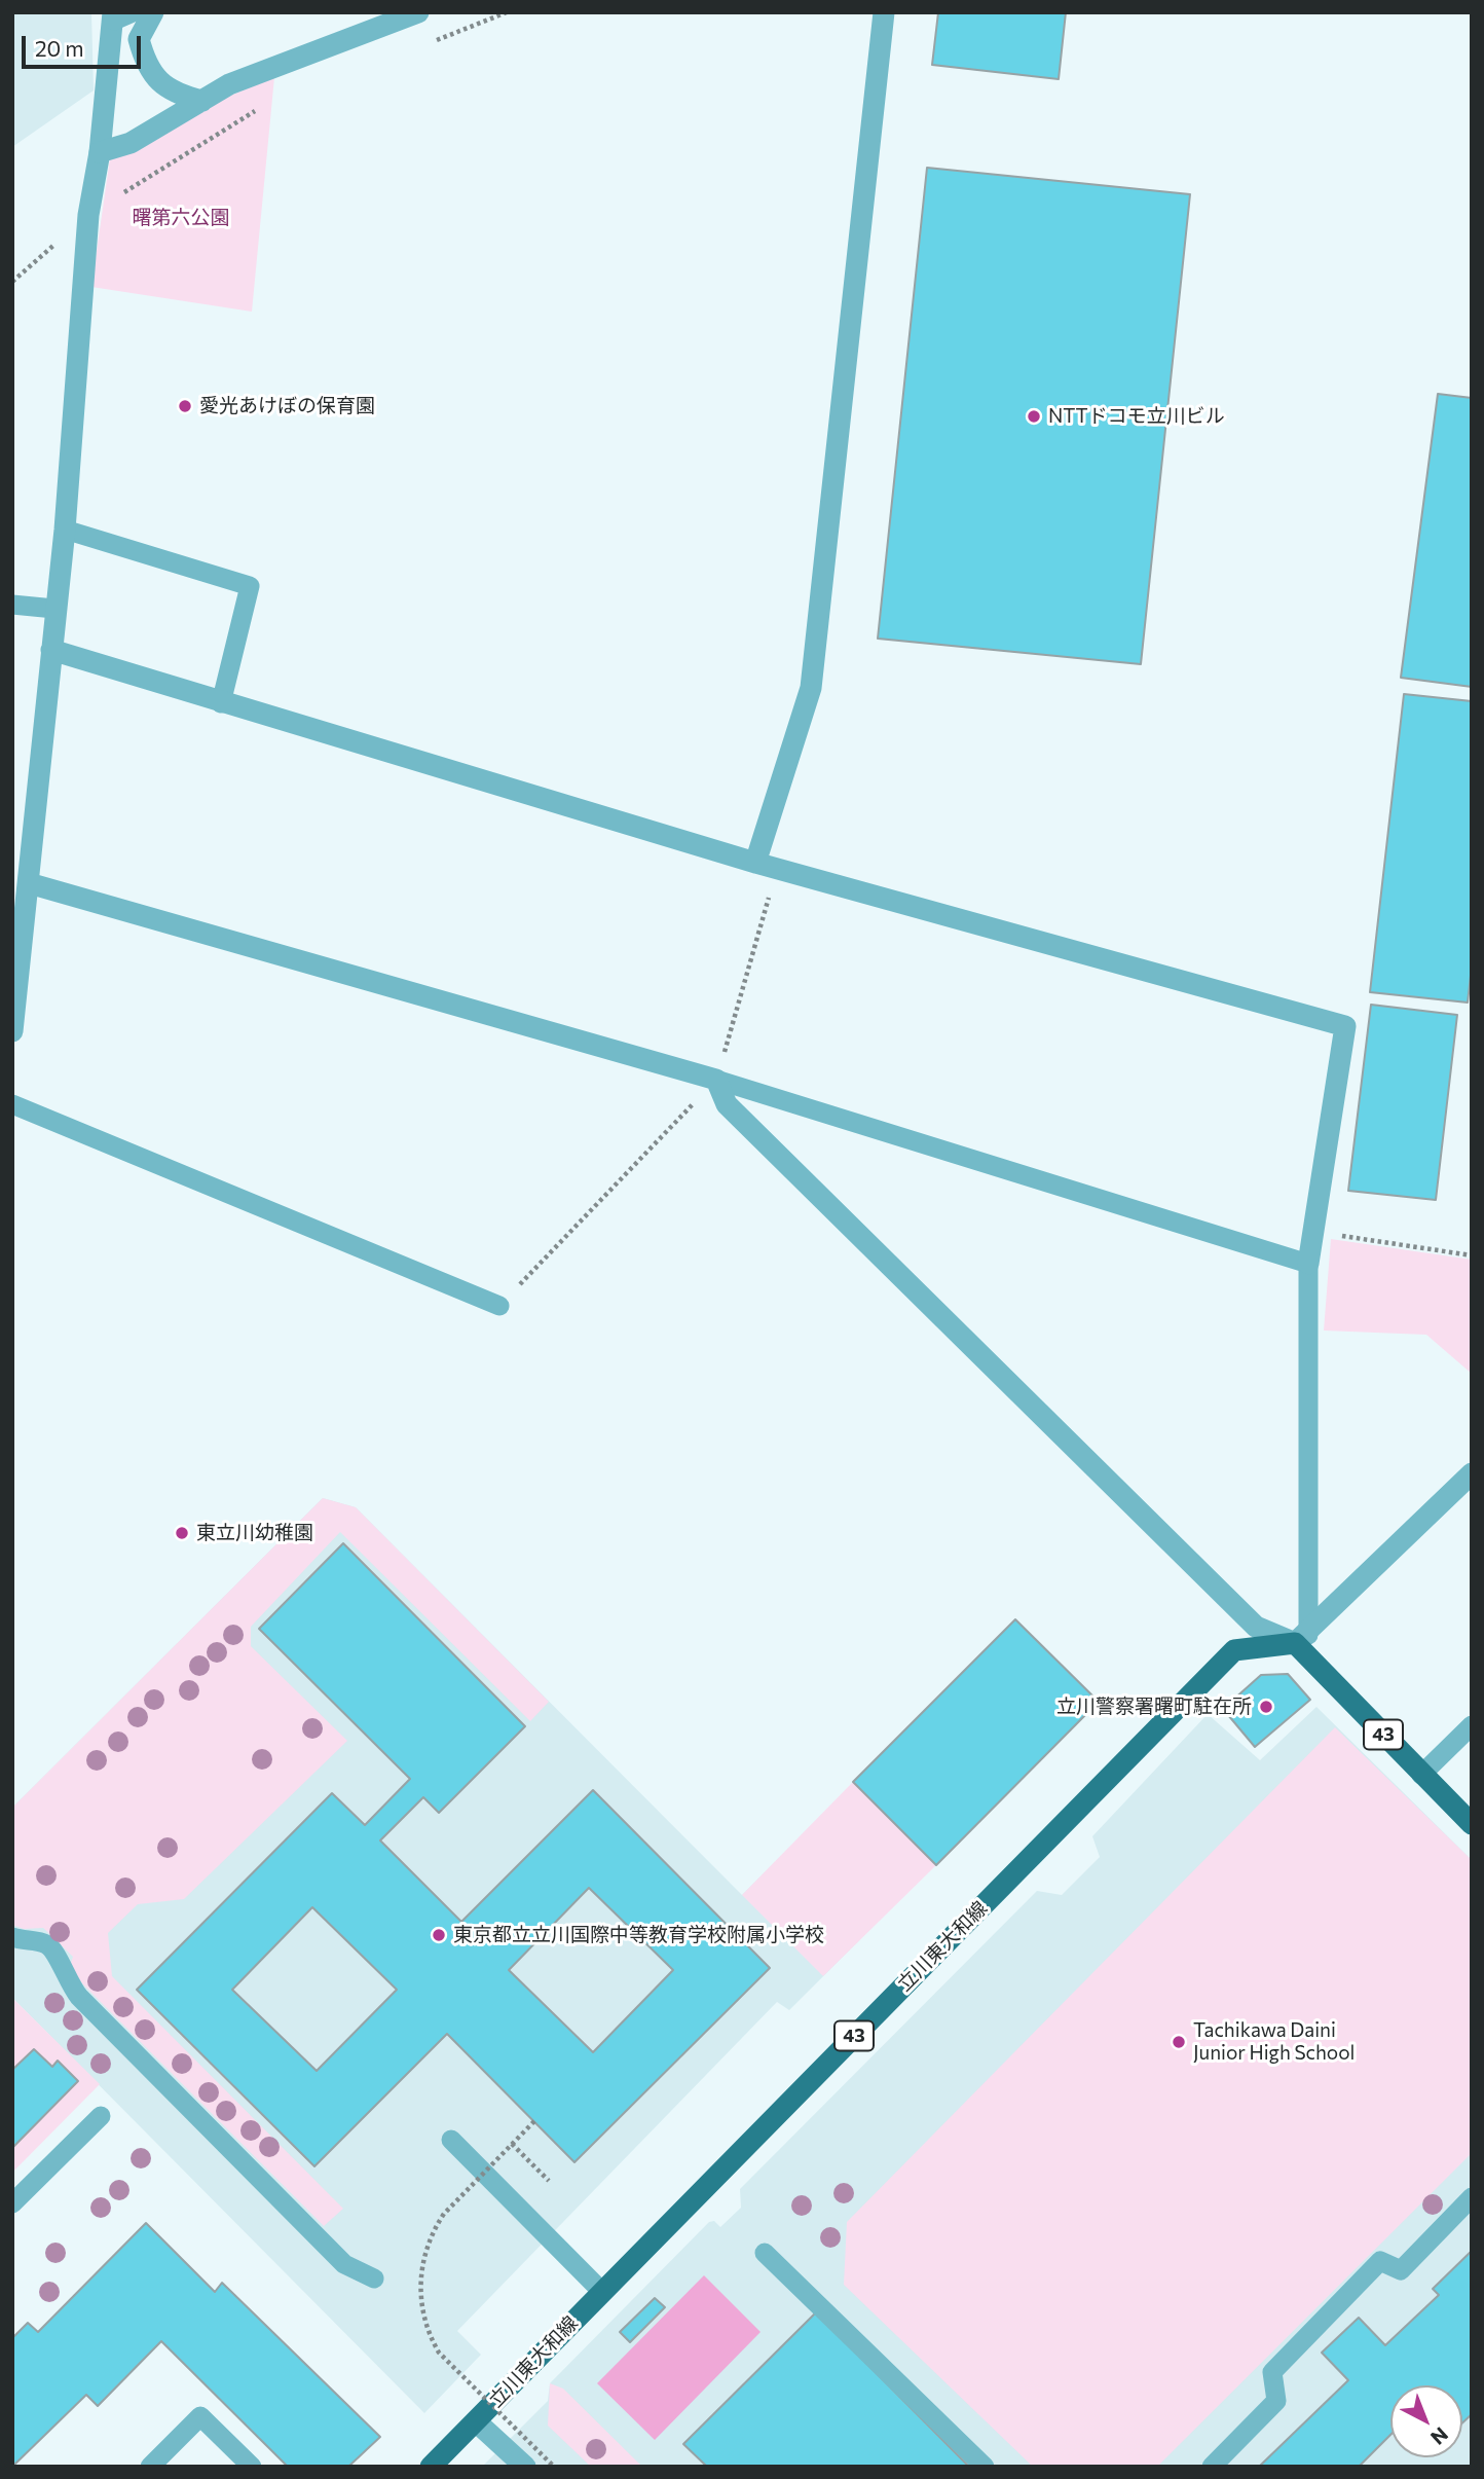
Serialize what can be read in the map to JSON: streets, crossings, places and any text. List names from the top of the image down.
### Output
{
  "streets": {
    "main road": ["43", "立川東大和線"]
  },
  "crossings": [
    ["43", "立川東大和線"]
  ],
  "parks": ["曙第六公園"],
  "places": [
    "愛光あけぼの保育園",
    "NTTドコモ立川ビル",
    "東立川幼稚園",
    "立川警察署曙町駐在所",
    "東京都立立川国際中等教育学校附属小学校",
    "Tachikawa Daini Junior High School"
  ],
  "scale_bar": "20 m",
  "north": "bottom right"
}
